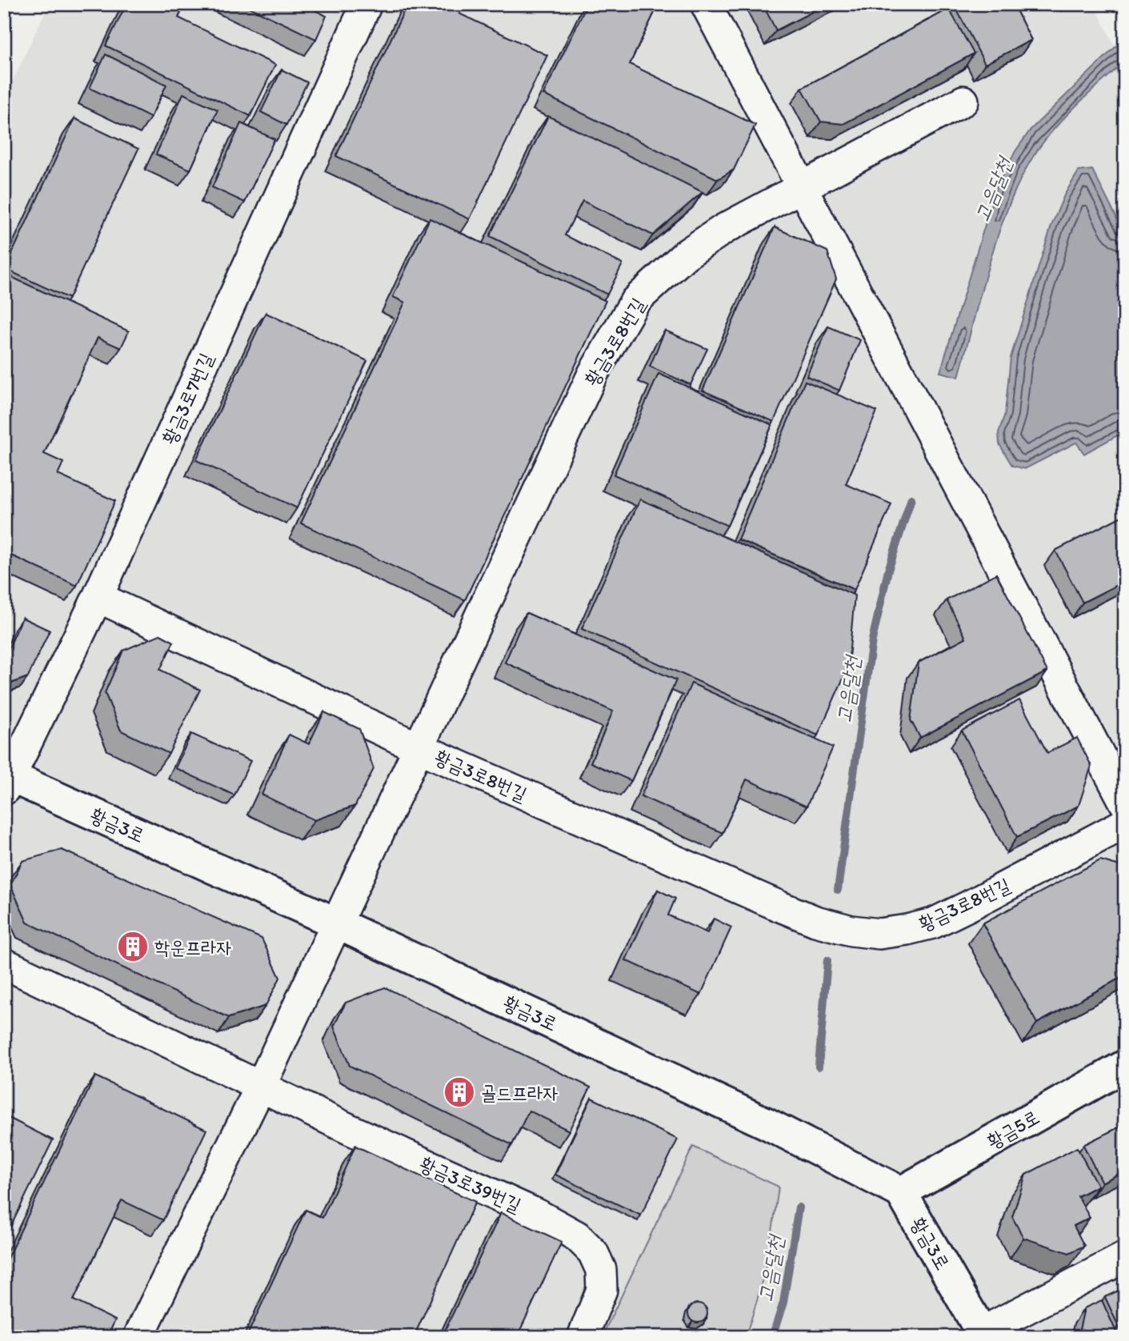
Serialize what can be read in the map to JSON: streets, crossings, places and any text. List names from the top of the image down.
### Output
{
  "streets": {
    "street": [
      "황금3로8번길",
      "황금3로7번길",
      "황금3로",
      "황금5로",
      "황금3로39번길"
    ]
  },
  "crossings": [
    ["황금3로7번길", "황금3로"],
    ["황금3로", "황금5로"]
  ],
  "water": ["고음달천"],
  "places": {
    "building": ["학운프라자", "골드프라자"]
  }
}
